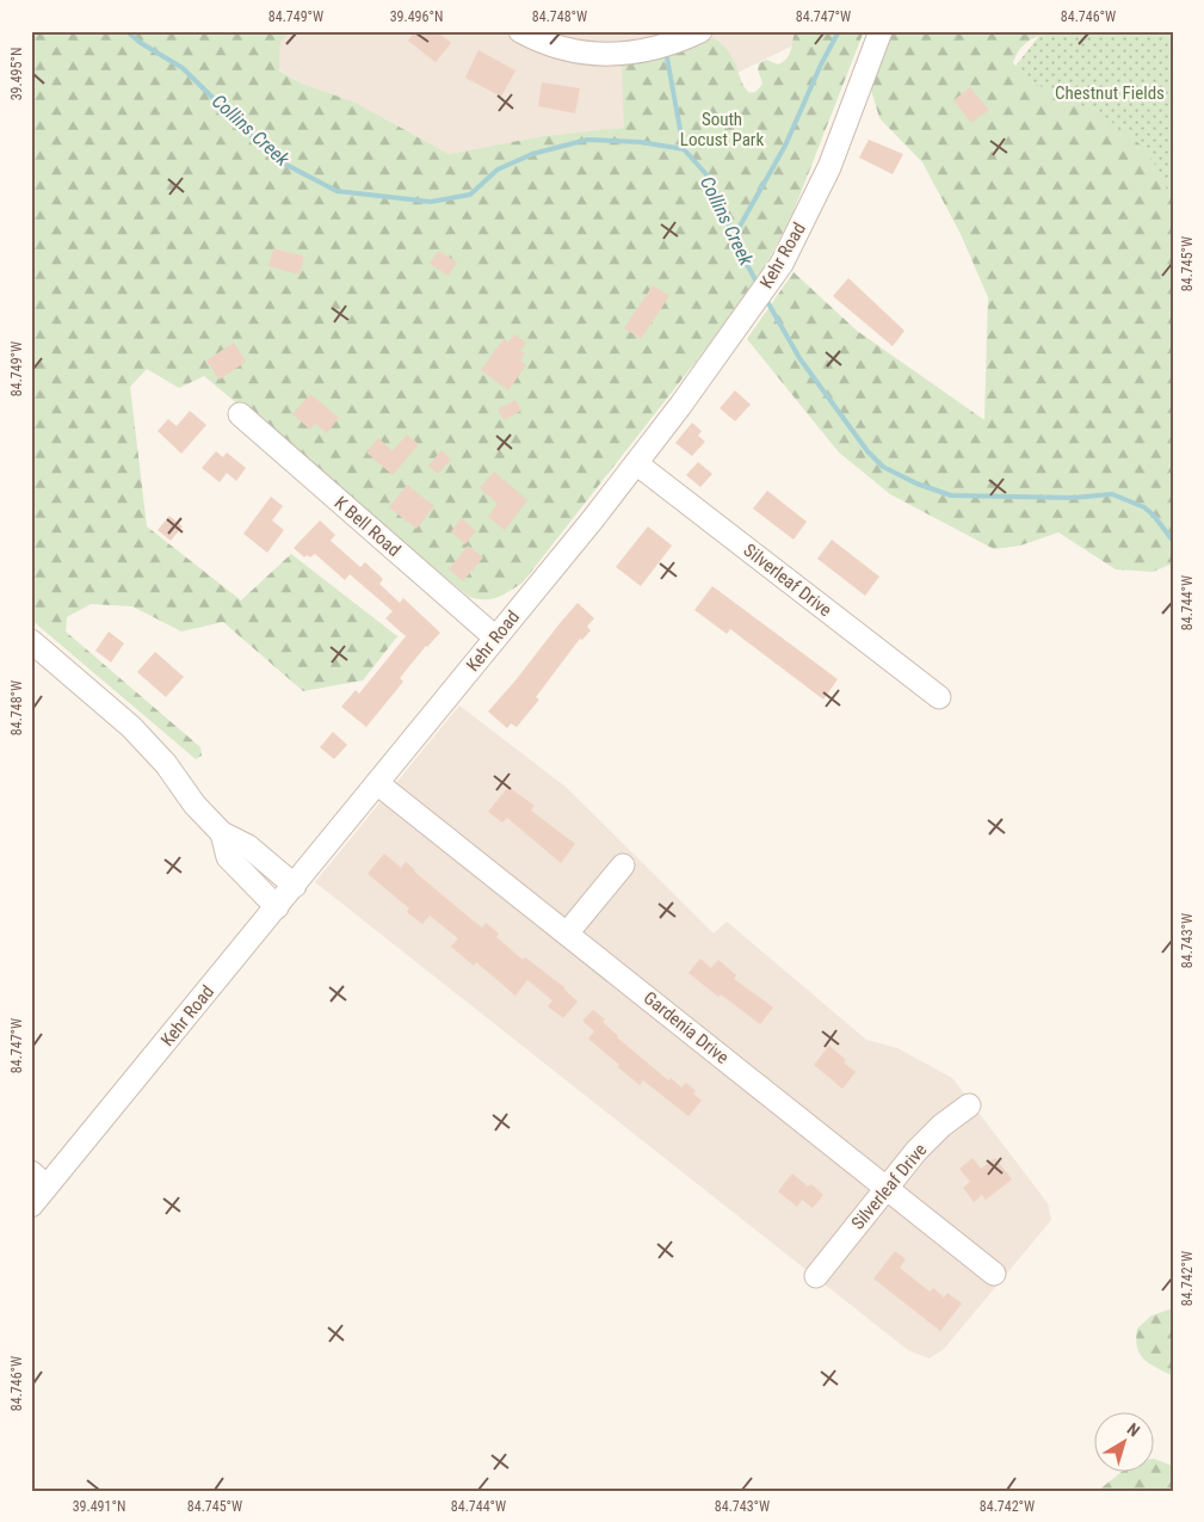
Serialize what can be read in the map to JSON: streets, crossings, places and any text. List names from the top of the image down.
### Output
{
  "streets": {
    "street": [
      "Kehr Road",
      "K Bell Road",
      "Silverleaf Drive",
      "Gardenia Drive"
    ]
  },
  "crossings": [
    ["Kehr Road", "K Bell Road"],
    ["Kehr Road", "Silverleaf Drive"],
    ["Kehr Road", "Gardenia Drive"],
    ["Silverleaf Drive", "Gardenia Drive"]
  ],
  "water": ["Collins Creek"],
  "parks": ["Chestnut Fields", "South Locust Park"],
  "north": "top right",
  "coordinates": [
    "84.749°W",
    "39.496°N",
    "84.748°W",
    "84.747°W",
    "84.746°W",
    "39.495°N",
    "84.745°W",
    "84.744°W",
    "84.743°W",
    "84.742°W",
    "39.491°N"
  ]
}
